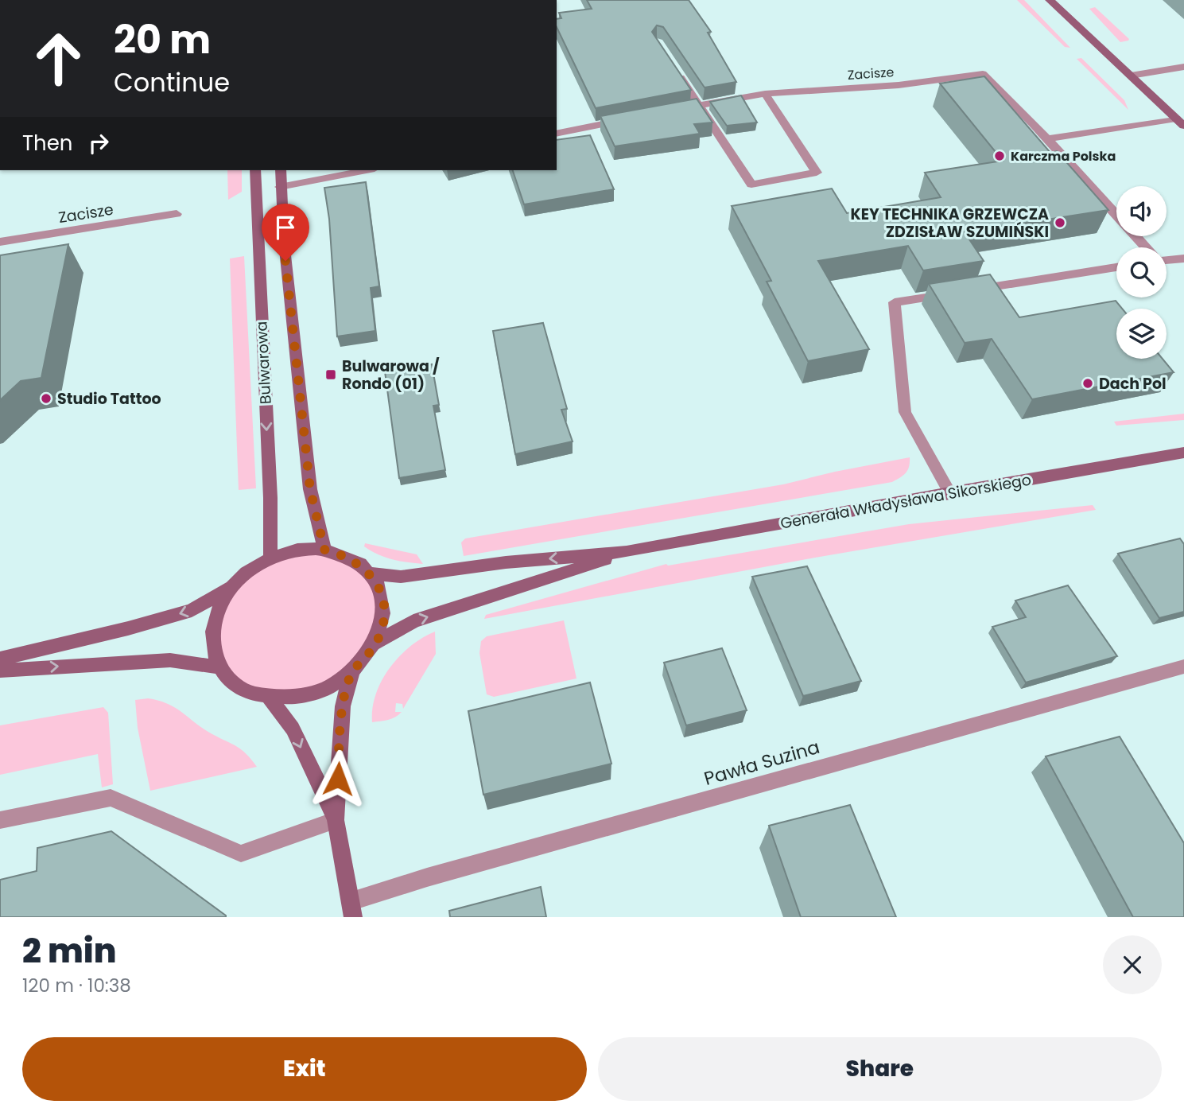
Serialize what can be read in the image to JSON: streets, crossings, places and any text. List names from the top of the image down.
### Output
{
  "streets": {
    "main road": ["Bulwarowa", "Generała Władysława Sikorskiego"],
    "street": ["Zacisze", "Pawła Suzina"]
  },
  "crossings": [
    ["Bulwarowa", "Generała Władysława Sikorskiego"]
  ],
  "places": {
    "other": [
      "Karczma Polska",
      "KEY TECHNIKA GRZEWCZA ZDZISŁAW SZUMIŃSKI",
      "Dach Pol",
      "Studio Tattoo"
    ],
    "transit": ["Bulwarowa / Rondo (01)"]
  },
  "page": {
    "turn": ["20 m", "Continue"],
    "then": "Then",
    "heading": ["2 min", "120 m · 10:38"],
    "buttons": ["Exit", "Share"]
  }
}
